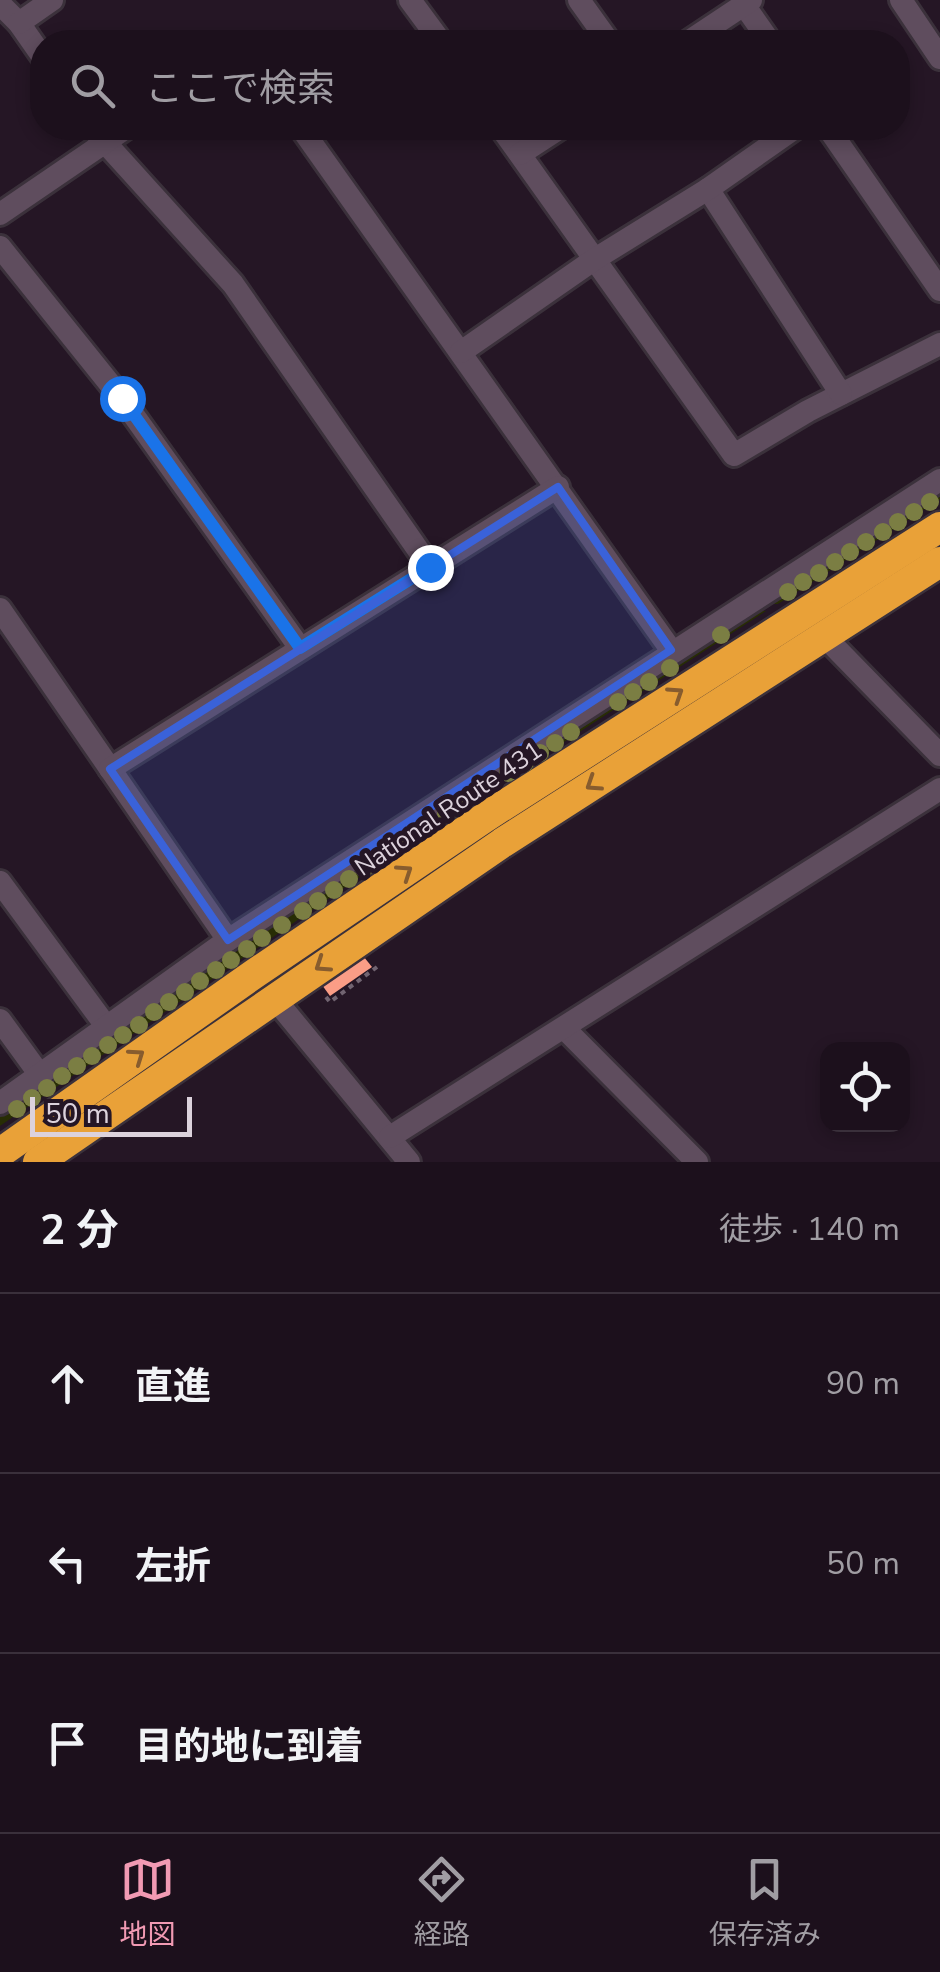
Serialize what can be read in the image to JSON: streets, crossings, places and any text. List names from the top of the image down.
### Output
{
  "streets": {
    "highway": ["National Route 431"]
  },
  "scale_bar": "50 m",
  "page": {
    "search": "ここで検索",
    "scale": "50 m",
    "heading": ["2 分", "徒歩 · 140 m"],
    "list": [
      ["直進", "90 m"],
      ["左折", "50 m"],
      "目的地に到着"
    ],
    "nav": ["地図", "経路", "保存済み"]
  }
}
